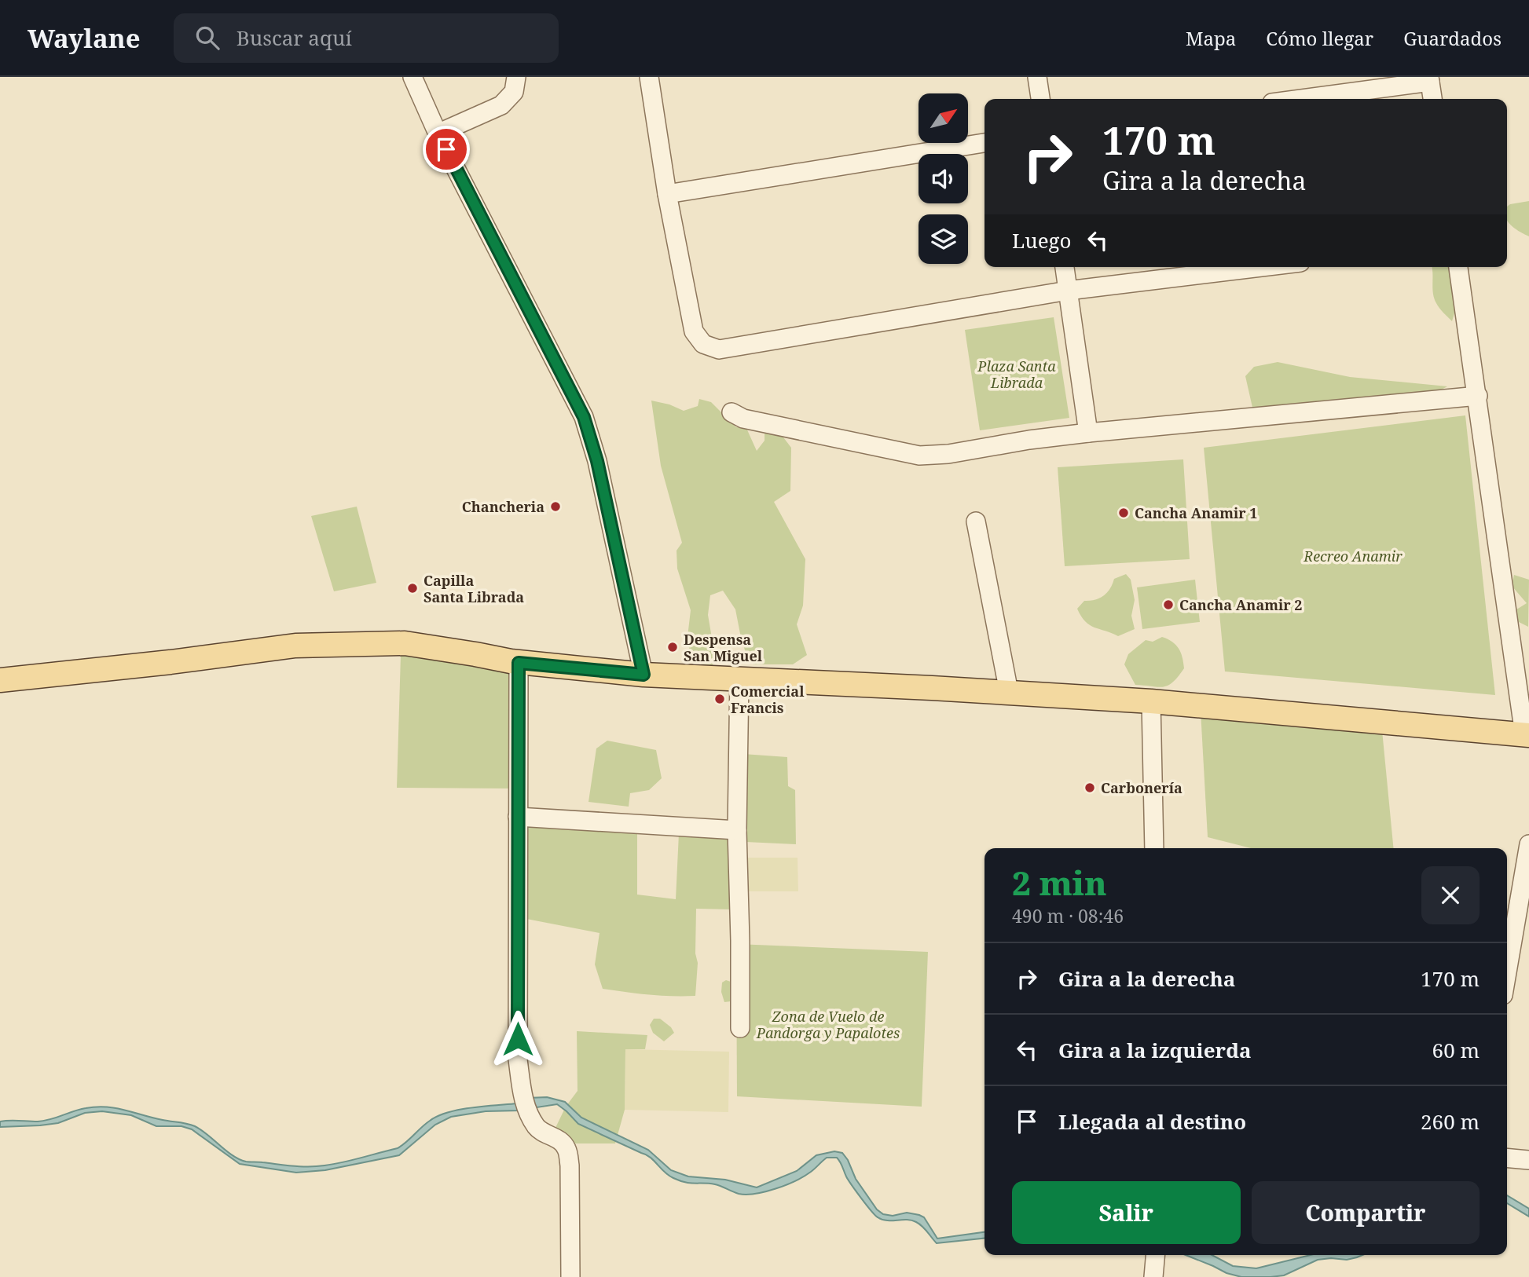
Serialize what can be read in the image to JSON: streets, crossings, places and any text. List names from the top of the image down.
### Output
{
  "parks": ["Plaza Santa Librada", "Recreo Anamir", "Zona de Vuelo de Pandorga y Papalotes"],
  "places": [
    "Chancheria",
    "Cancha Anamir 1",
    "Capilla Santa Librada",
    "Cancha Anamir 2",
    "Despensa San Miguel",
    "Comercial Francis",
    "Carbonería"
  ],
  "north": "top right",
  "page": {
    "header": "Waylane",
    "search": "Buscar aquí",
    "nav": ["Mapa", "Cómo llegar", "Guardados"],
    "turn": ["170 m", "Gira a la derecha"],
    "then": "Luego",
    "heading": ["2 min", "490 m · 08:46"],
    "list": [
      {
        "name": "Gira a la derecha",
        "value": "170 m"
      },
      {
        "name": "Gira a la izquierda",
        "value": "60 m"
      },
      {
        "name": "Llegada al destino",
        "value": "260 m"
      }
    ],
    "buttons": ["Salir", "Compartir"]
  }
}
